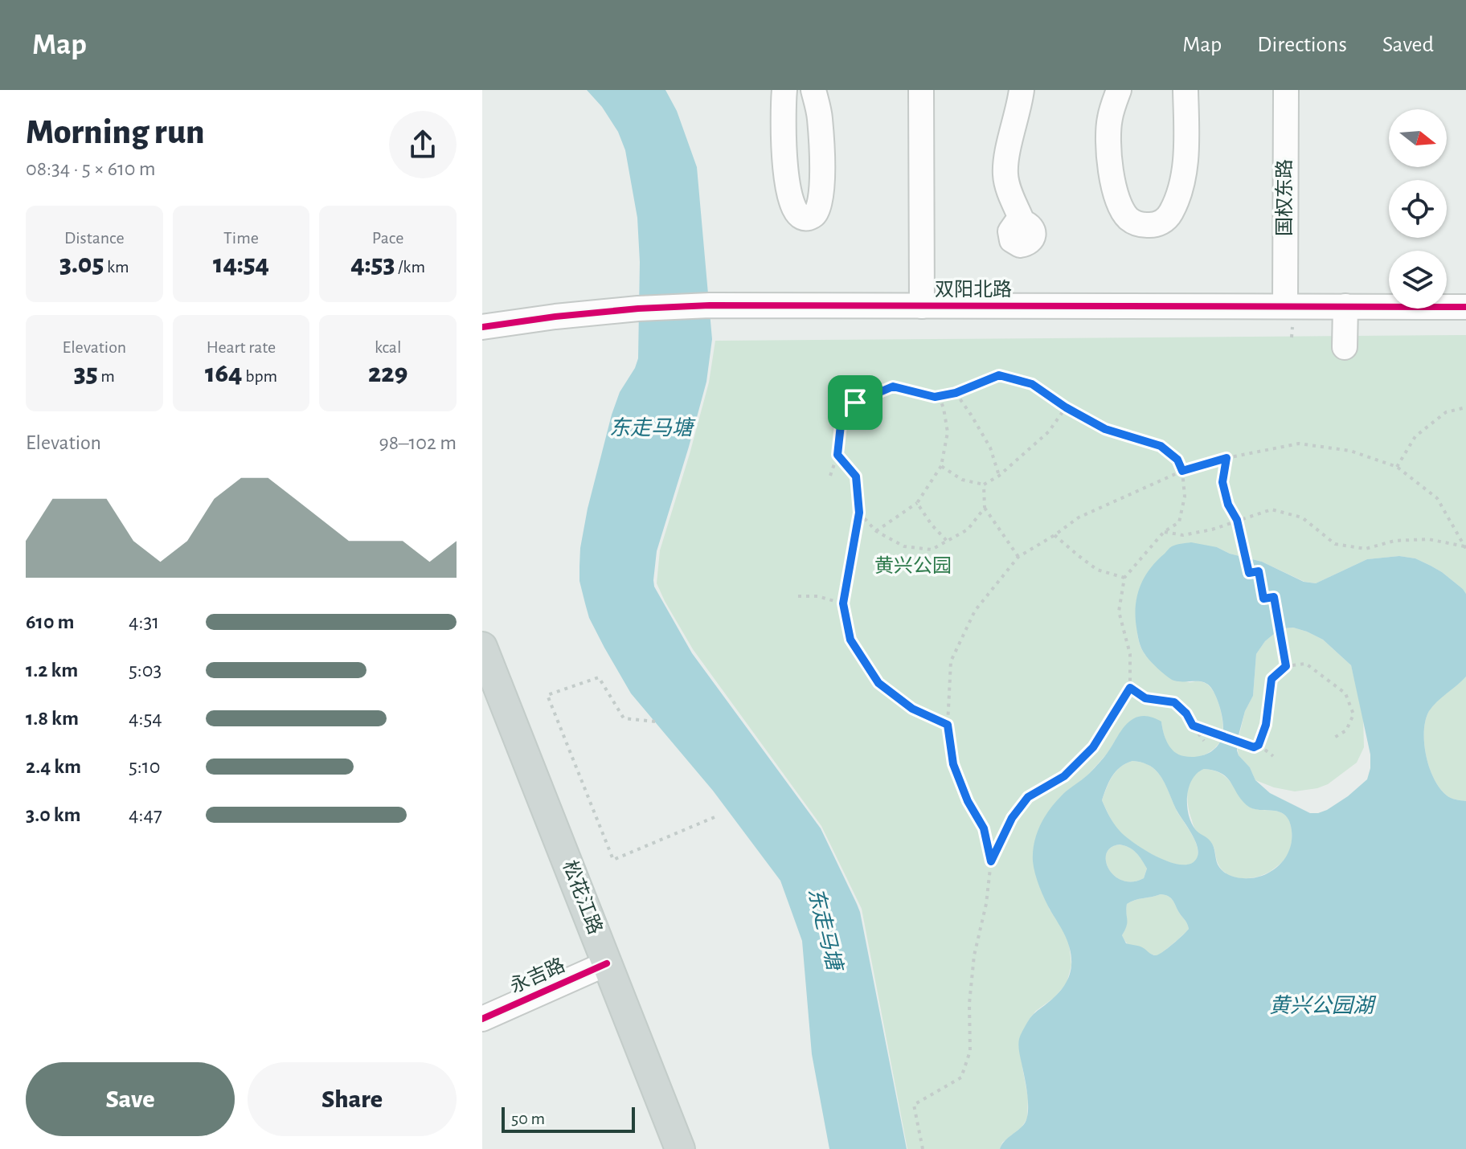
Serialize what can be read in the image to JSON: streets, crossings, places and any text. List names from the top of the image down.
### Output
{
  "streets": {
    "main road": ["松花江路"],
    "street": ["国权东路", "双阳北路", "永吉路"]
  },
  "crossings": [
    ["国权东路", "双阳北路"],
    ["松花江路", "永吉路"]
  ],
  "water": ["东走马塘", "黄兴公园湖"],
  "parks": ["黄兴公园"],
  "scale_bar": "50 m",
  "north": "right",
  "page": {
    "header": "Map",
    "nav": ["Map", "Directions", "Saved"],
    "heading": ["Morning run", "08:34 · 5 × 610 m"],
    "stats": [
      ["Distance", "3.05 km"],
      ["Time", "14:54"],
      ["Pace", "4:53 /km"],
      ["Elevation", "35 m"],
      ["Heart rate", "164 bpm"],
      ["kcal", "229"]
    ],
    "chart": ["Elevation", "98–102 m"],
    "list": [
      {
        "name": "610 m",
        "note": "4:31"
      },
      {
        "name": "1.2 km",
        "note": "5:03"
      },
      {
        "name": "1.8 km",
        "note": "4:54"
      },
      {
        "name": "2.4 km",
        "note": "5:10"
      },
      {
        "name": "3.0 km",
        "note": "4:47"
      }
    ],
    "buttons": ["Save", "Share"],
    "scale": "50 m"
  }
}
